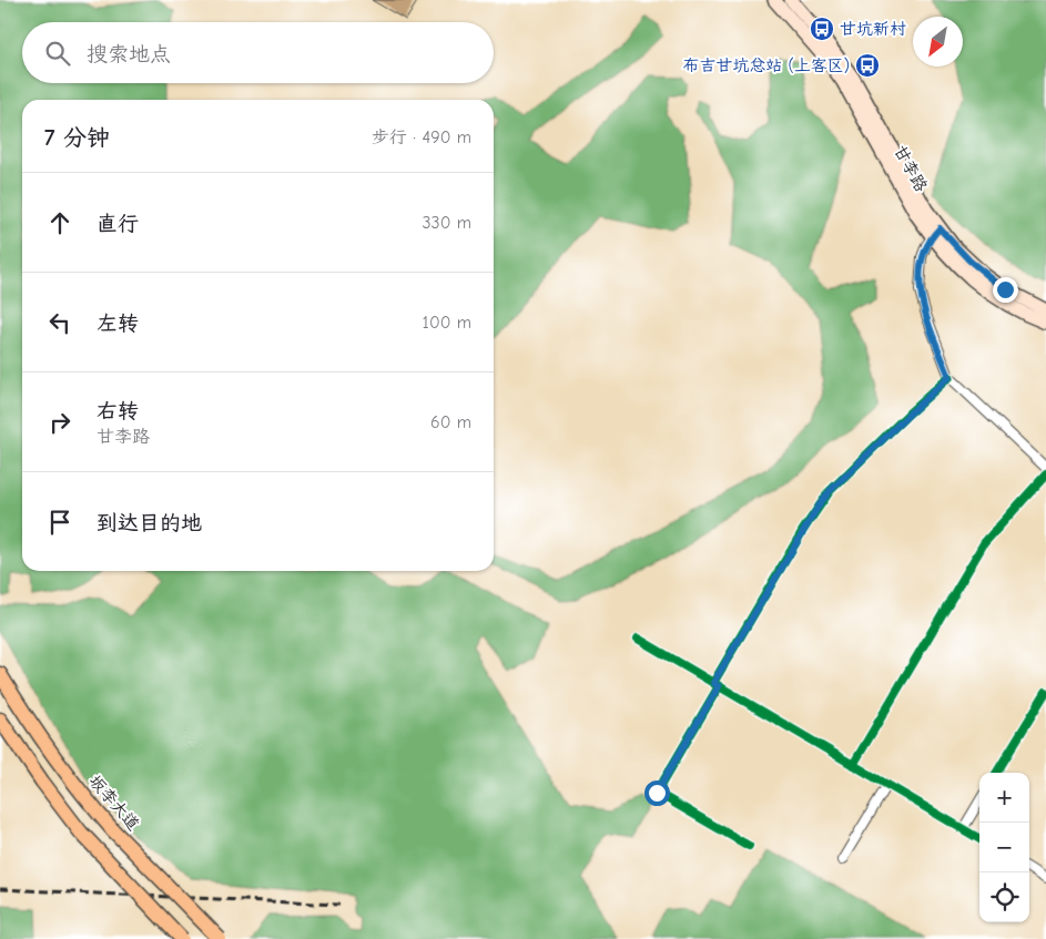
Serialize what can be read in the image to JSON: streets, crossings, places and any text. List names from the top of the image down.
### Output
{
  "streets": {
    "main road": ["甘李路", "坂李大道"]
  },
  "places": {
    "bus stop": ["甘坑新村", "布吉甘坑总站 (上客区)"]
  },
  "north": "bottom left",
  "page": {
    "search": "搜索地点",
    "heading": ["7 分钟", "步行 · 490 m"],
    "list": [
      ["直行", "330 m"],
      ["左转", "100 m"],
      ["右转", "甘李路", "60 m"],
      "到达目的地"
    ],
    "map_buttons": ["+", "−"]
  }
}
